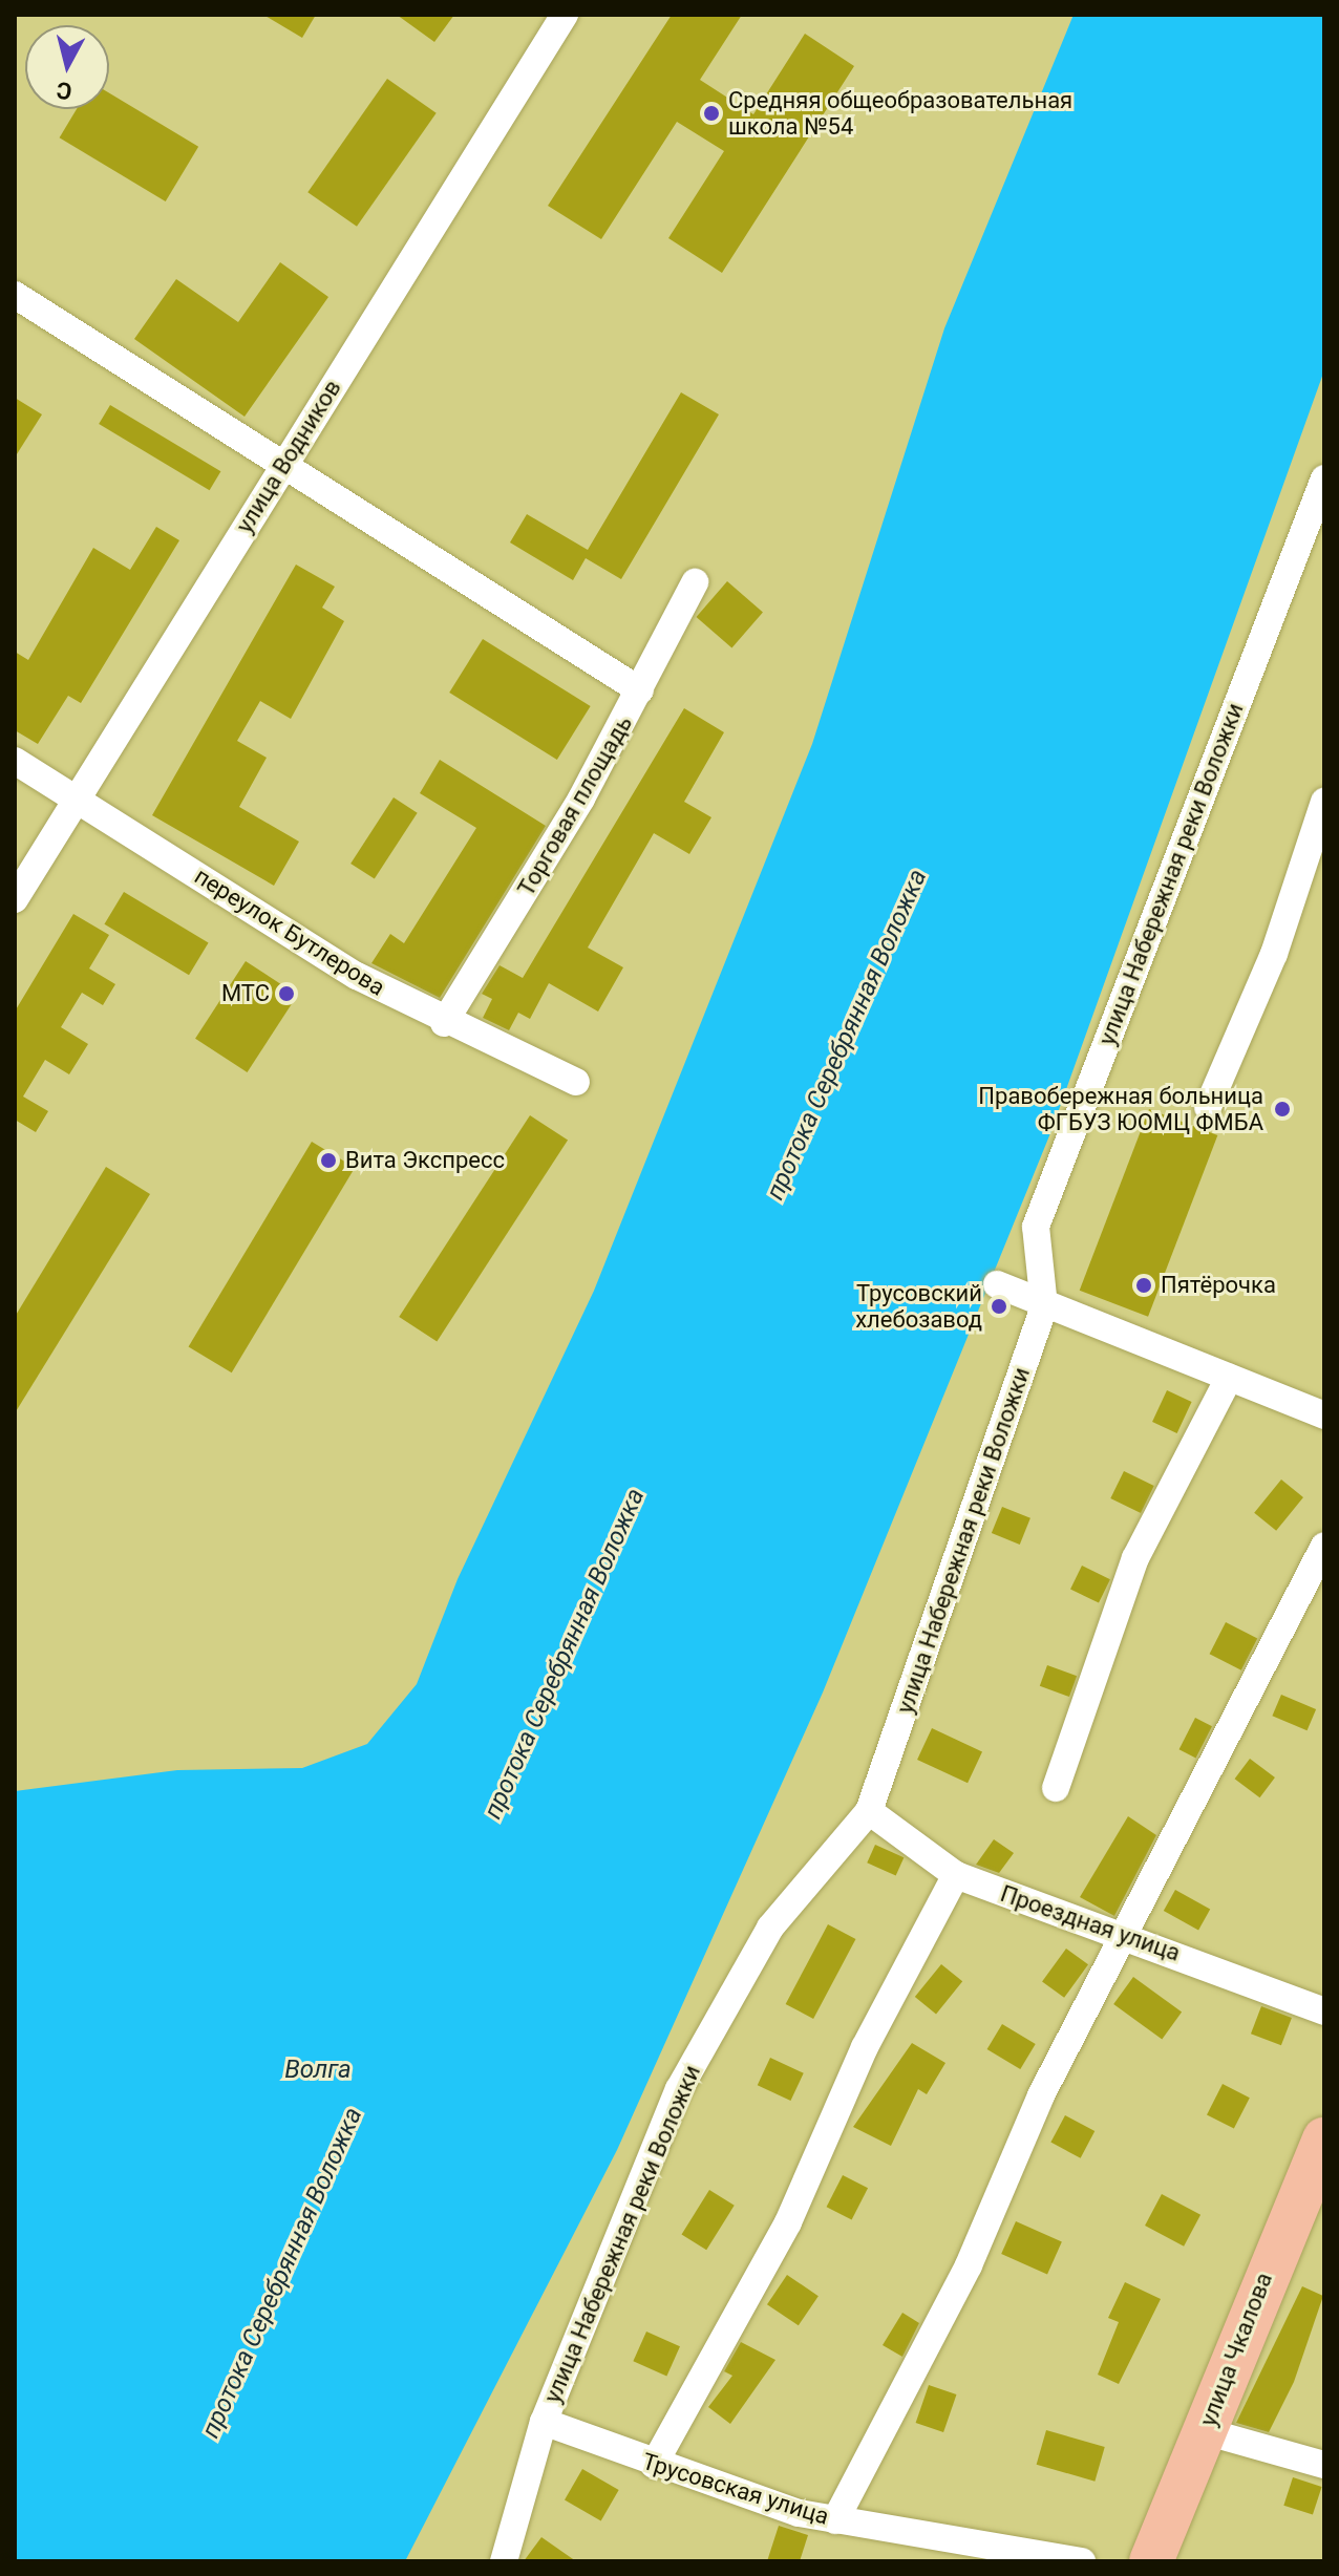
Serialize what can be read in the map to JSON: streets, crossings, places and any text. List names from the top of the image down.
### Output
{
  "streets": {
    "main road": ["улица Чкалова"],
    "street": [
      "улица Водников",
      "Торговая площадь",
      "улица Набережная реки Воложки",
      "переулок Бутлерова",
      "Проездная улица",
      "Трусовская улица"
    ]
  },
  "crossings": [
    ["улица Водников", "переулок Бутлерова"],
    ["Торговая площадь", "переулок Бутлерова"],
    ["улица Набережная реки Воложки", "Проездная улица"],
    ["улица Набережная реки Воложки", "Трусовская улица"]
  ],
  "water": ["протока Серебрянная Воложка", "Волга"],
  "places": [
    "Средняя общеобразовательная школа №54",
    "МТС",
    "Правобережная больница ФГБУЗ ЮОМЦ ФМБА",
    "Вита Экспресс",
    "Пятёрочка",
    "Трусовский хлебозавод"
  ],
  "north": "bottom"
}
